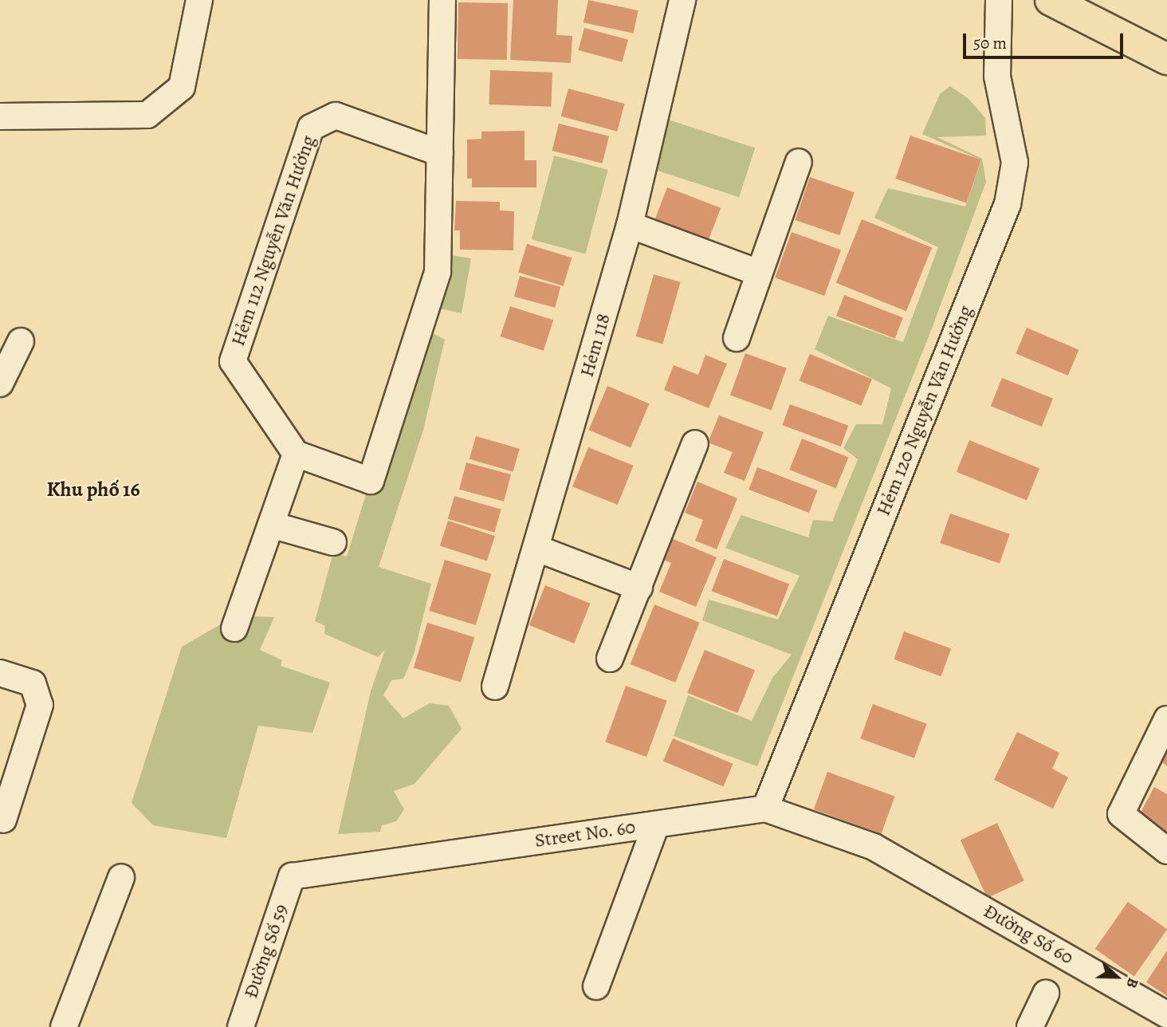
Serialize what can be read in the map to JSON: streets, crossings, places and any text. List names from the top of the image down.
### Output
{
  "streets": {
    "street": [
      "Hẻm 112 Nguyễn Văn Hưởng",
      "Hẻm 118",
      "Hẻm 120 Nguyễn Văn Hưởng",
      "Street No. 60",
      "Đường Số 60",
      "Đường Số 59"
    ]
  },
  "crossings": [
    ["Hẻm 120 Nguyễn Văn Hưởng", "Street No. 60"],
    ["Street No. 60", "Đường Số 60"],
    ["Street No. 60", "Đường Số 59"]
  ],
  "districts": ["Khu phố 16"],
  "scale_bar": "50 m",
  "north": "right"
}
